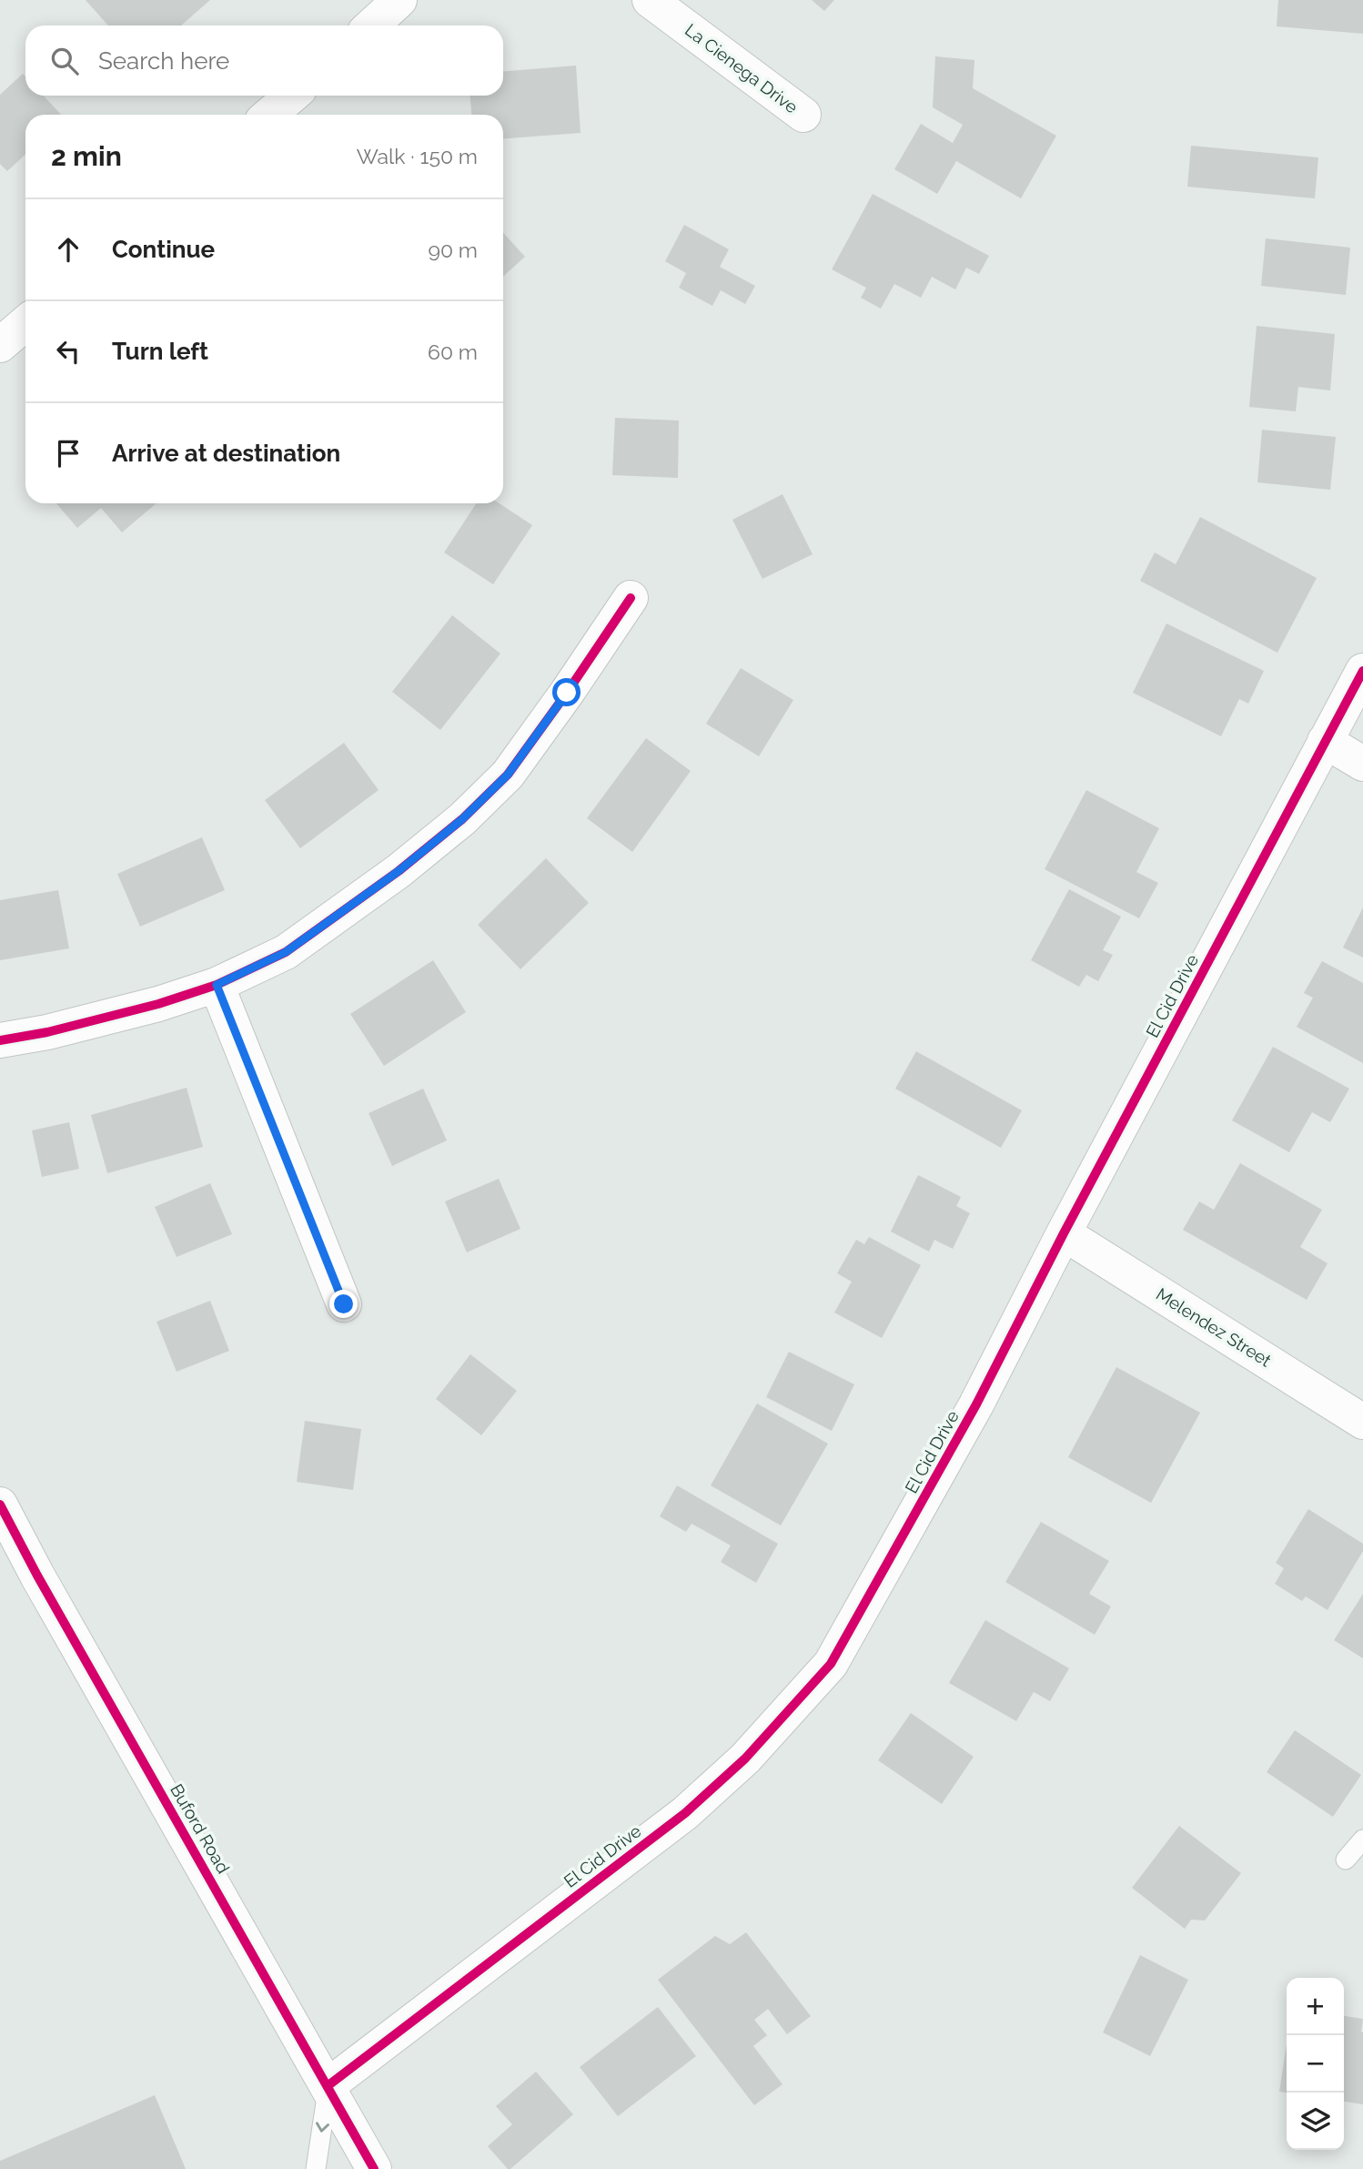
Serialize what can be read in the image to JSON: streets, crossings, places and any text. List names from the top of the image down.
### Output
{
  "streets": {
    "street": [
      "La Cienega Drive",
      "El Cid Drive",
      "Melendez Street",
      "Buford Road"
    ]
  },
  "crossings": [
    ["El Cid Drive", "Melendez Street"],
    ["El Cid Drive", "Buford Road"]
  ],
  "page": {
    "search": "Search here",
    "heading": ["2 min", "Walk · 150 m"],
    "list": [
      ["Continue", "90 m"],
      ["Turn left", "60 m"],
      "Arrive at destination"
    ],
    "map_buttons": ["+", "−"]
  }
}
